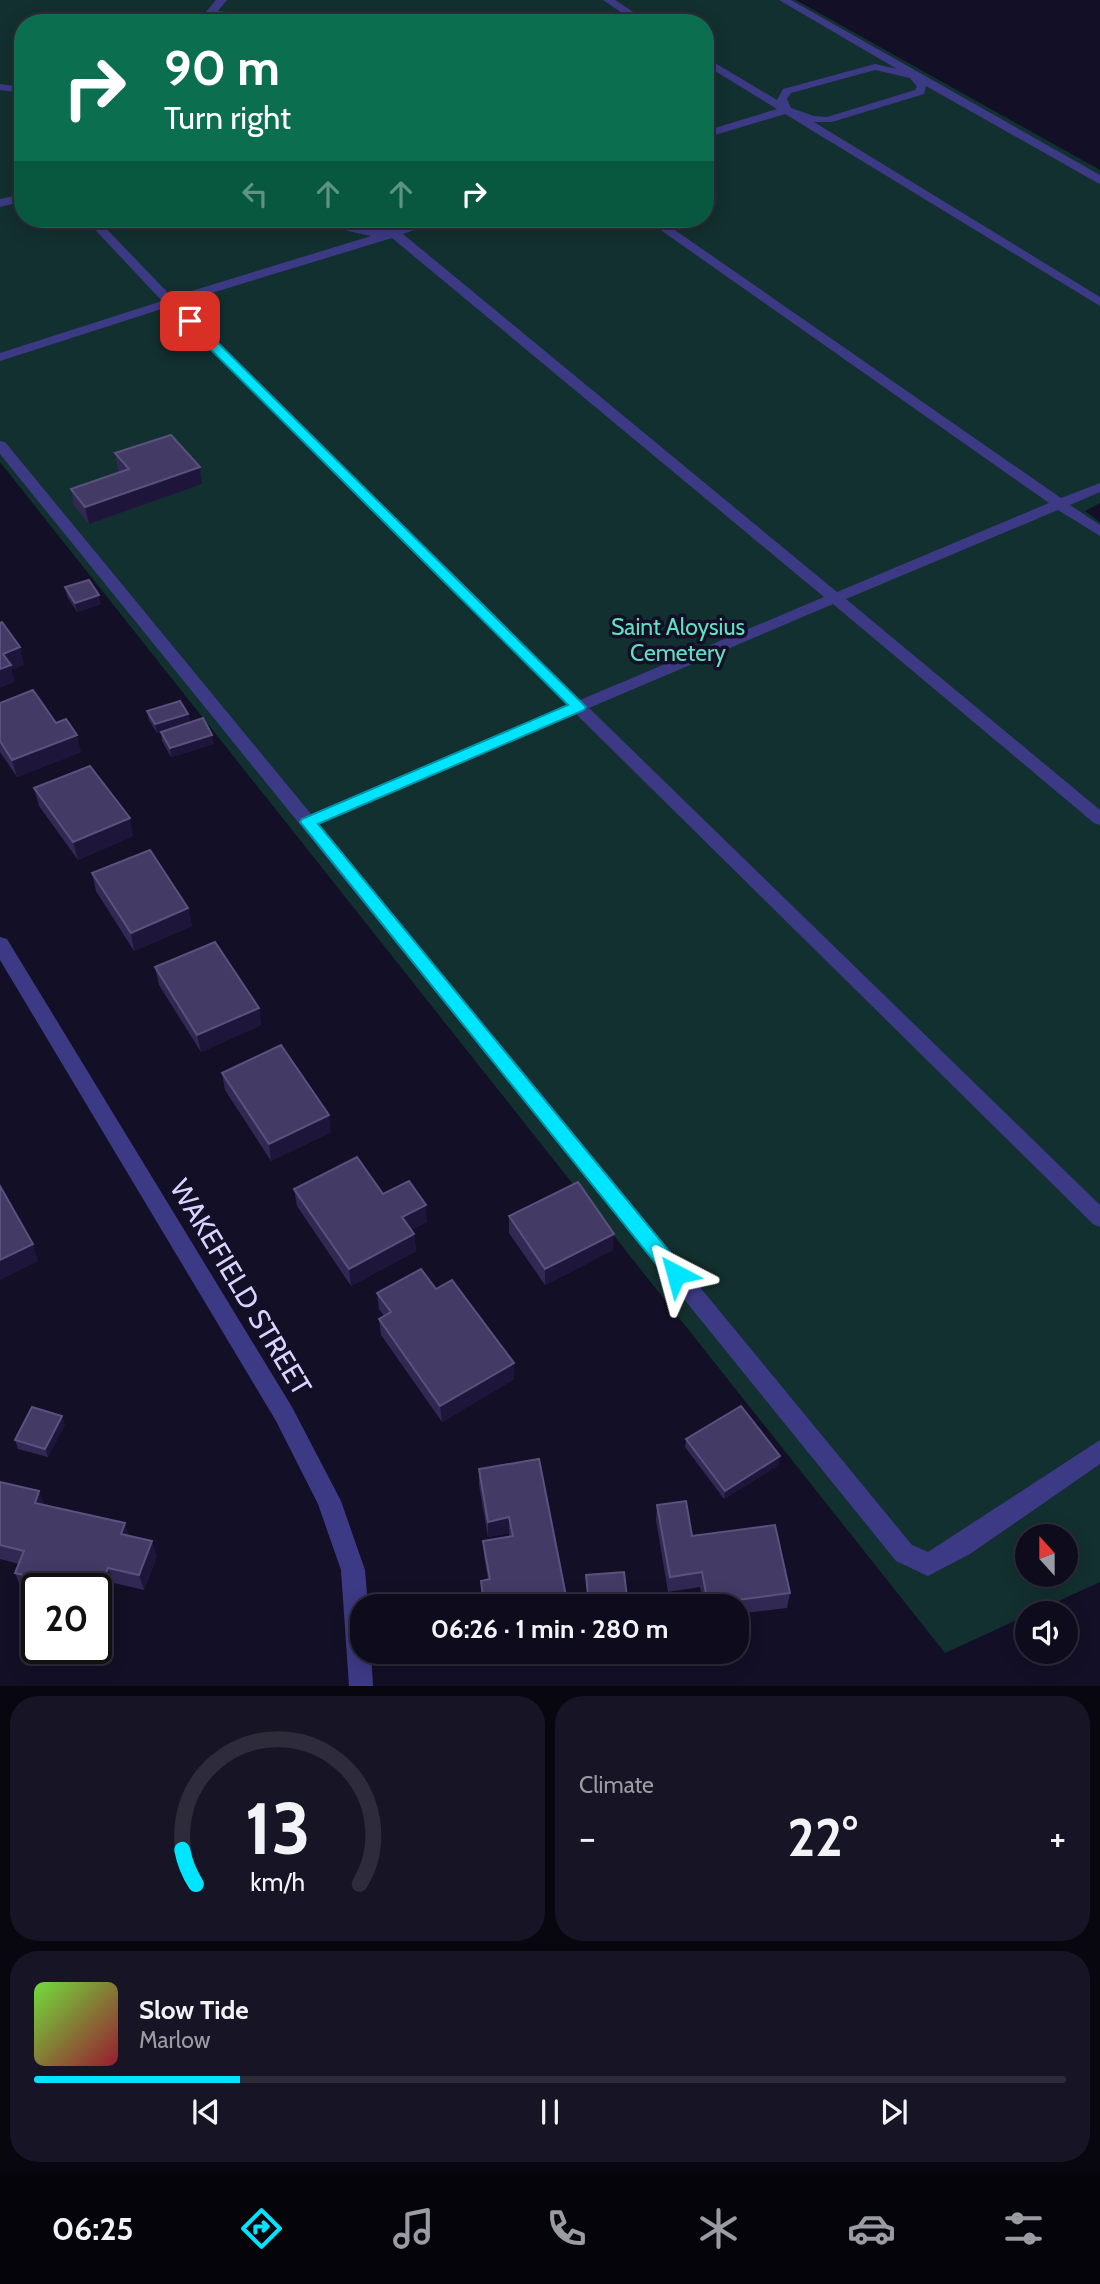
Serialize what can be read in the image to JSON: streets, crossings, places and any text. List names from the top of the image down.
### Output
{
  "streets": {
    "street": ["WAKEFIELD STREET"]
  },
  "parks": ["Saint Aloysius Cemetery"],
  "north": "top",
  "page": {
    "turn": ["90 m", "Turn right"],
    "limit": "20",
    "trip": "06:26 · 1 min · 280 m",
    "tile": "Climate",
    "heat": ["−", "22°", "+"],
    "song": ["Slow Tide", "Marlow"],
    "tabs": "06:25",
    "gauge": ["13", "km/h"]
  }
}
